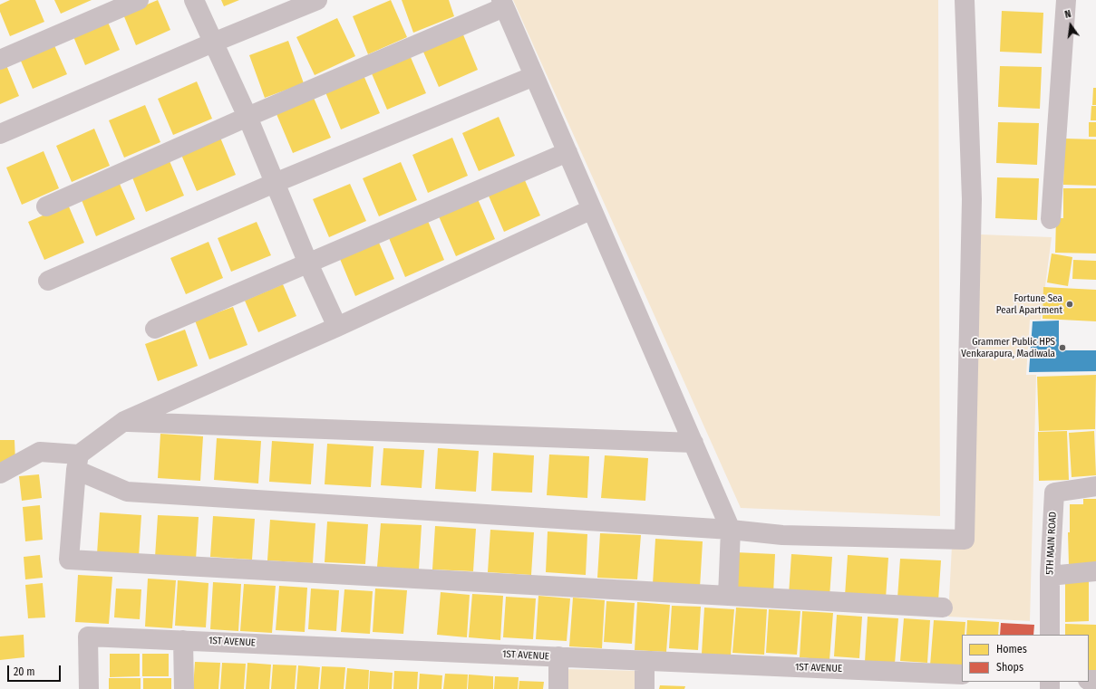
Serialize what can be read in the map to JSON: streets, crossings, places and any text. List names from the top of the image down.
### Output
{
  "streets": {
    "street": ["5TH MAIN ROAD", "1ST AVENUE"]
  },
  "places": ["Fortune Sea Pearl Apartment", "Grammer Public HPS Venkarapura, Madiwala"],
  "legend": ["Homes", "Shops"],
  "scale_bar": "20 m",
  "north": "top"
}
